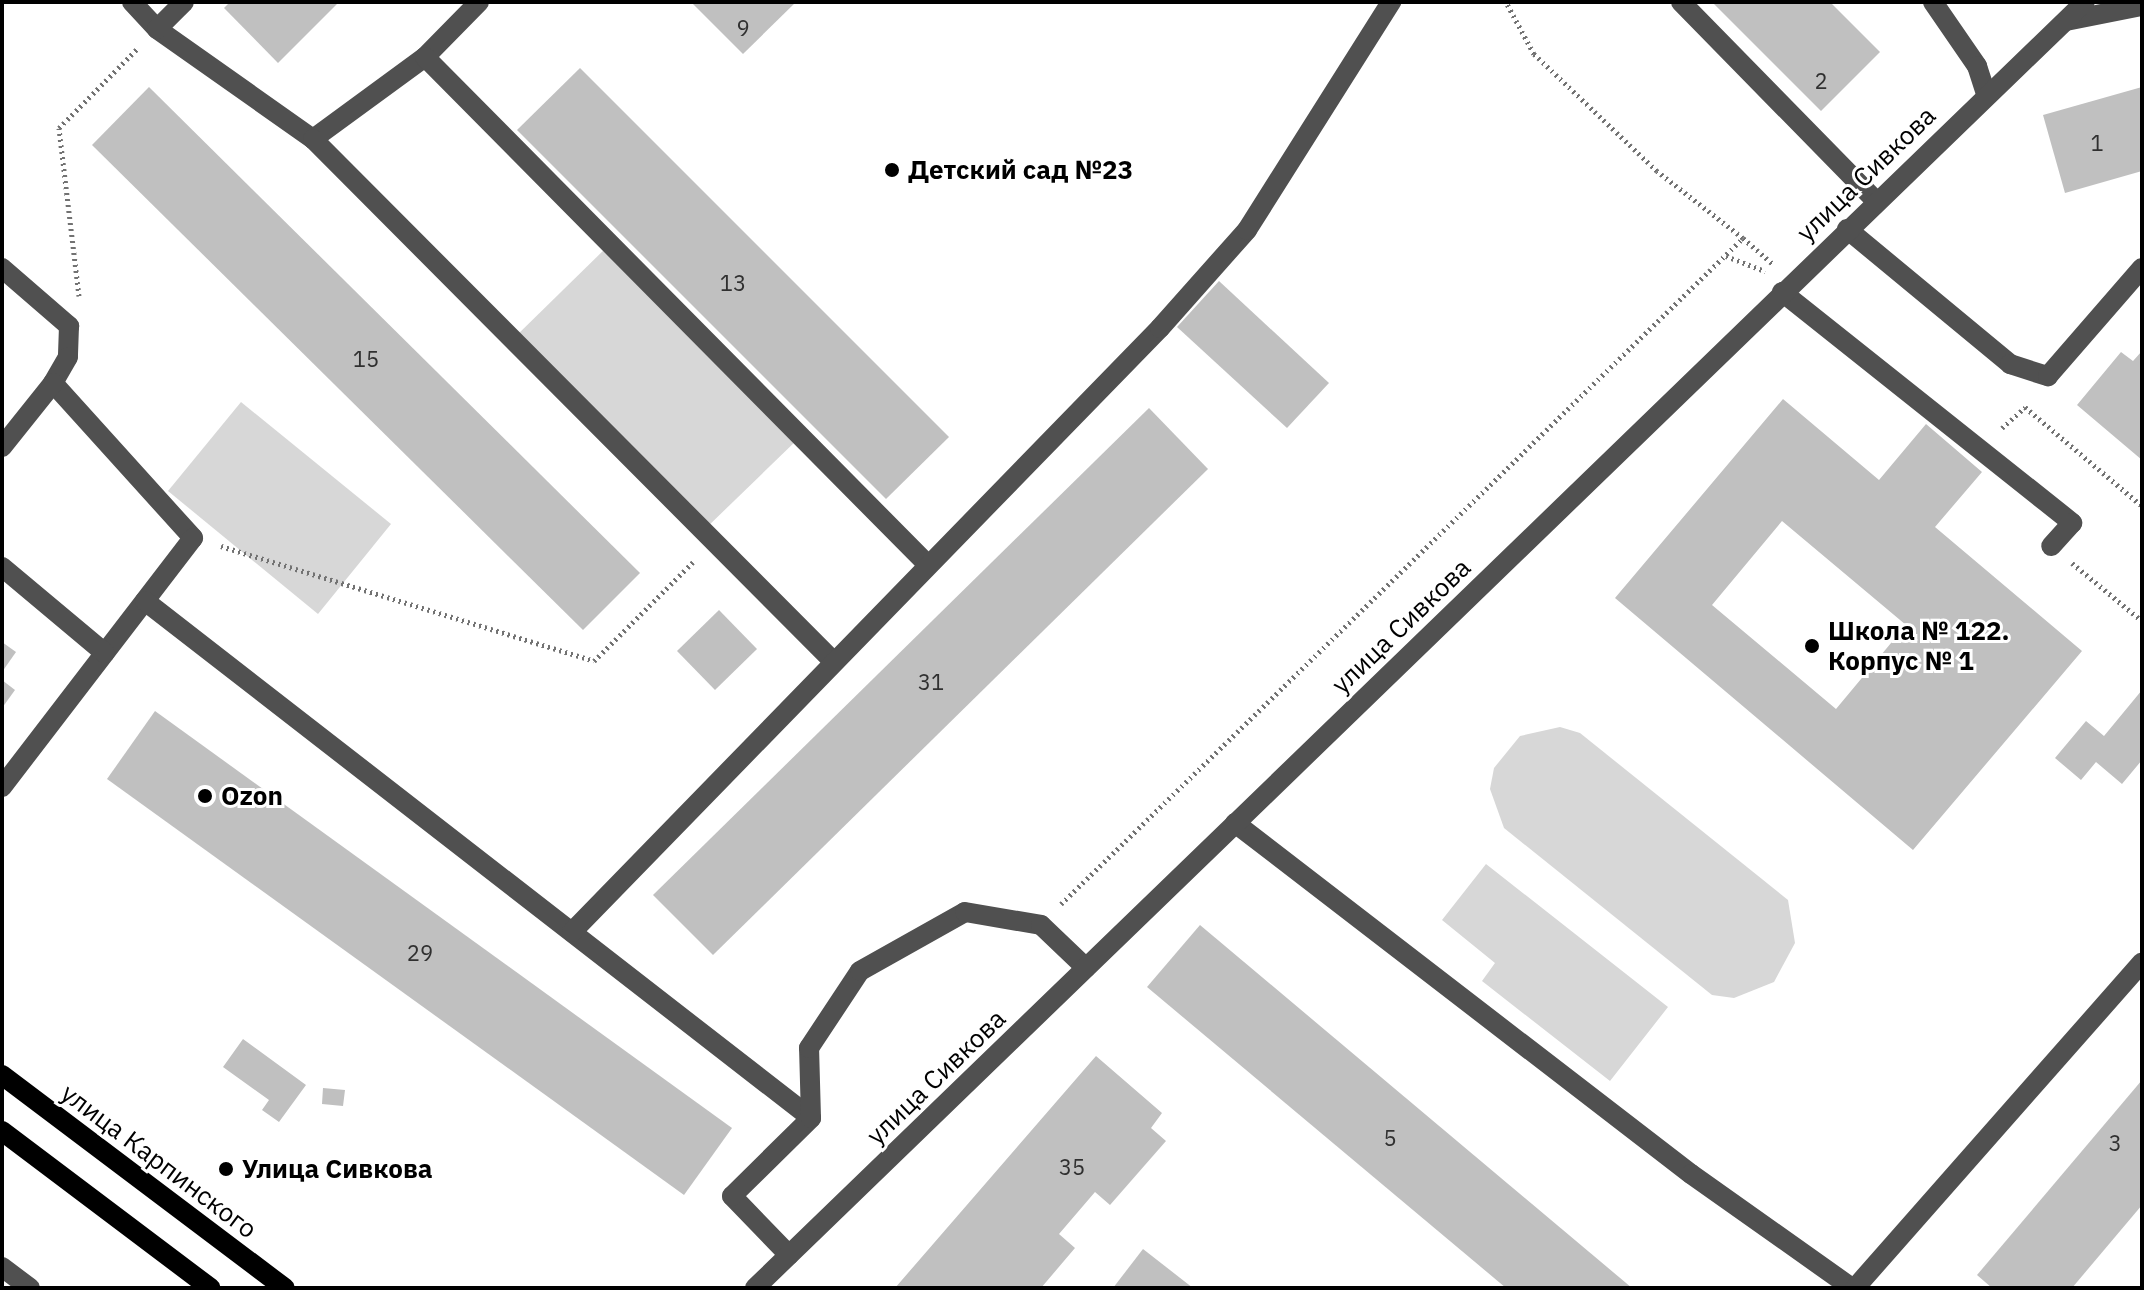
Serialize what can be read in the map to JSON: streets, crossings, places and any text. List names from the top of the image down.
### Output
{
  "streets": {
    "main road": ["улица Карпинского"],
    "street": ["улица Сивкова"]
  },
  "places": [
    "Детский сад №23",
    "Школа № 122. Корпус № 1",
    "Ozon",
    "Улица Сивкова"
  ],
  "house_numbers": [
    "9",
    "2",
    "1",
    "13",
    "15",
    "31",
    "29",
    "5",
    "3",
    "35"
  ]
}
